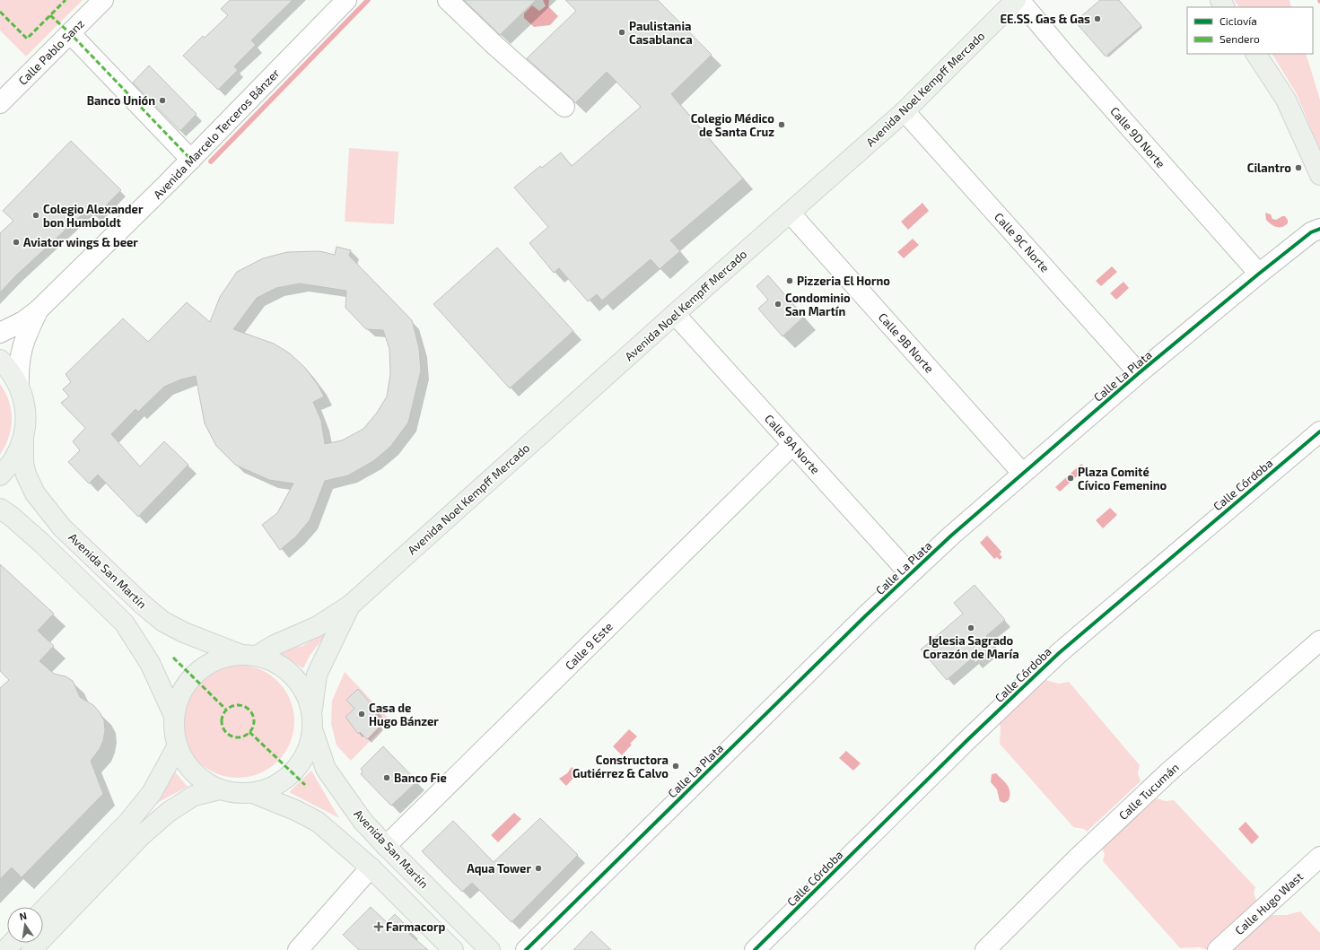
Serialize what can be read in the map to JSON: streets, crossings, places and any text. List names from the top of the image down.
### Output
{
  "streets": {
    "main road": ["Avenida Noel Kempff Mercado", "Avenida San Martín"],
    "street": [
      "Calle Pablo Sanz",
      "Avenida Marcelo Terceros Bánzer",
      "Calle 9D Norte",
      "Calle 9C Norte",
      "Calle 9B Norte",
      "Calle La Plata",
      "Calle 9A Norte",
      "Calle Córdoba",
      "Calle 9 Este",
      "Calle Tucumán",
      "Calle Hugo Wast"
    ]
  },
  "crossings": [
    ["Avenida Noel Kempff Mercado", "Calle 9C Norte"],
    ["Avenida Noel Kempff Mercado", "Calle 9B Norte"],
    ["Avenida Noel Kempff Mercado", "Calle 9A Norte"],
    ["Avenida Noel Kempff Mercado", "Avenida San Martín"],
    ["Calle 9D Norte", "Calle La Plata"],
    ["Calle 9C Norte", "Calle La Plata"],
    ["Calle 9B Norte", "Calle La Plata"],
    ["Calle La Plata", "Calle 9A Norte"],
    ["Calle 9A Norte", "Calle 9 Este"],
    ["Avenida San Martín", "Calle 9 Este"]
  ],
  "places": {
    "other": [
      "EE.SS. Gas & Gas",
      "Paulistania Casablanca",
      "Banco Unión",
      "Colegio Médico de Santa Cruz",
      "Cilantro",
      "Colegio Alexander bon Humboldt",
      "Aviator wings & beer",
      "Pizzeria El Horno",
      "Condominio San Martín",
      "Plaza Comité Cívico Femenino",
      "Iglesia Sagrado Corazón de María",
      "Casa de Hugo Bánzer",
      "Constructora Gutiérrez & Calvo",
      "Banco Fie",
      "Aqua Tower"
    ],
    "health": ["Farmacorp"]
  },
  "legend": ["Ciclovía", "Sendero"],
  "north": "top"
}
